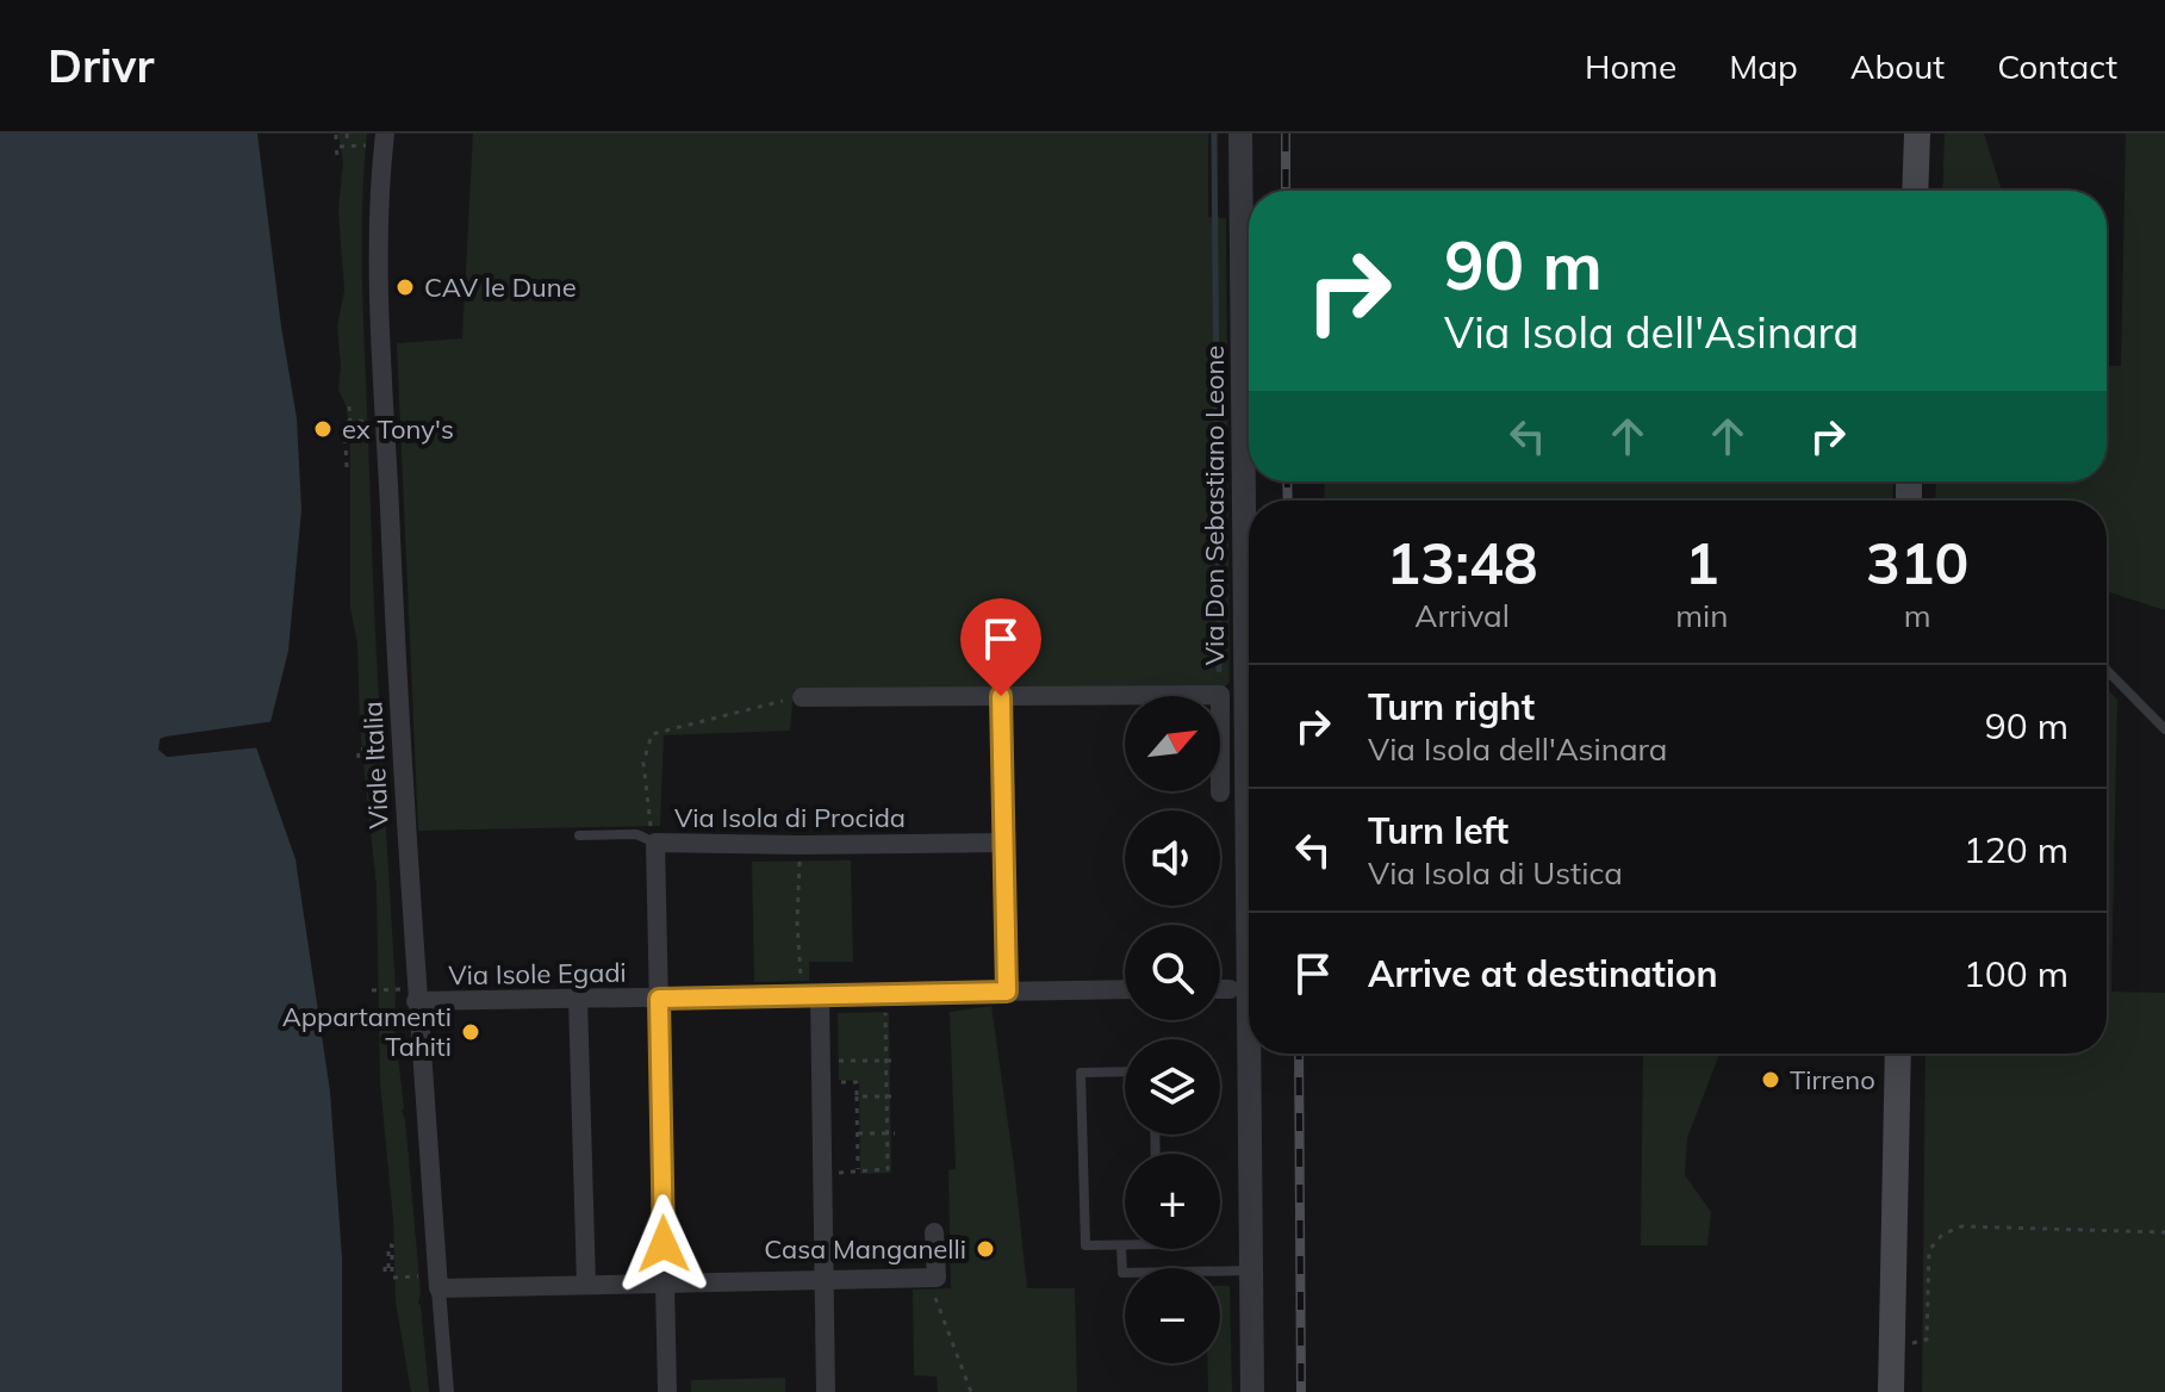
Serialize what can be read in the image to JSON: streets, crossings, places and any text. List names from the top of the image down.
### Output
{
  "streets": {
    "street": [
      "Via Don Sebastiano Leone",
      "Viale Italia",
      "Via Isola di Procida",
      "Via Isole Egadi"
    ]
  },
  "crossings": [
    ["Viale Italia", "Via Isole Egadi"]
  ],
  "places": [
    "CAV le Dune",
    "ex Tony's",
    "Appartamenti Tahiti",
    "Tirreno",
    "Casa Manganelli"
  ],
  "north": "top right",
  "page": {
    "header": "Drivr",
    "nav": [
      "Home",
      "Map",
      "About",
      "Contact"
    ],
    "turn": ["90 m", "Via Isola dell'Asinara"],
    "eta": [
      "13:48",
      "Arrival",
      "1",
      "min",
      "310",
      "m"
    ],
    "list": [
      {
        "name": "Turn right",
        "note": "Via Isola dell'Asinara",
        "value": "90 m"
      },
      {
        "name": "Turn left",
        "note": "Via Isola di Ustica",
        "value": "120 m"
      },
      {
        "name": "Arrive at destination",
        "value": "100 m"
      }
    ],
    "map_buttons": ["+", "−"]
  }
}
